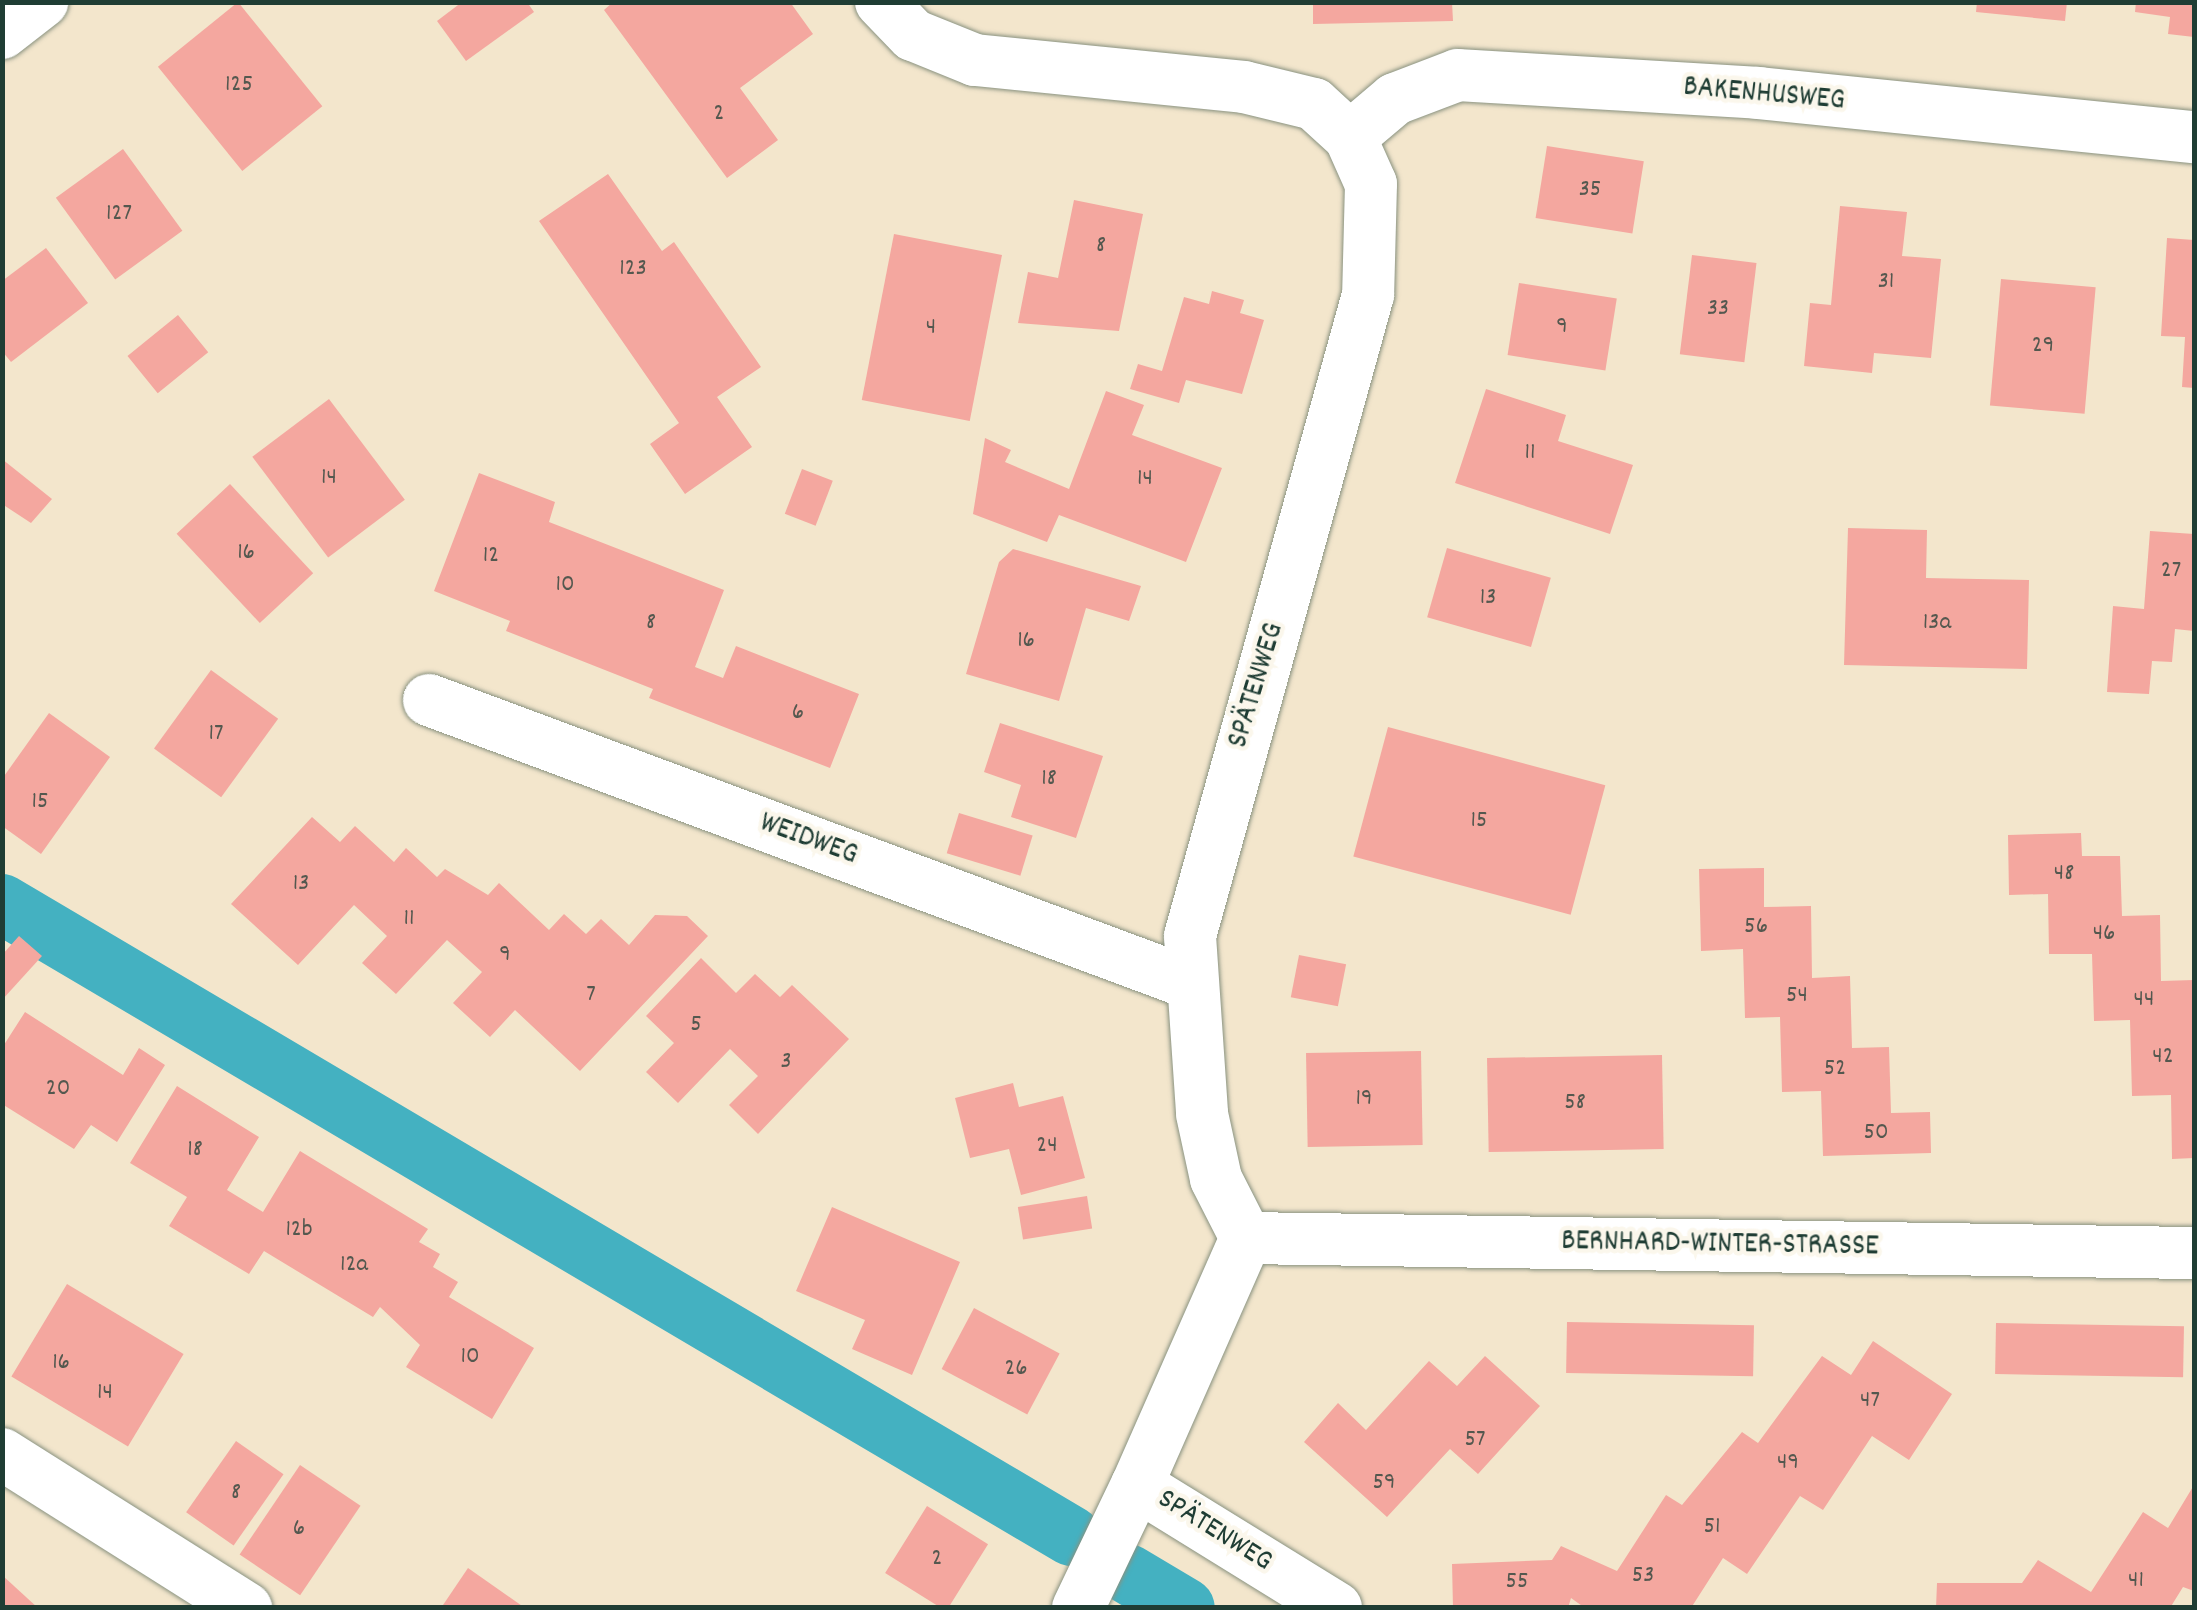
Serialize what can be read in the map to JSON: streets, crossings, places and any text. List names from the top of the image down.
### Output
{
  "streets": {
    "street": [
      "BAKENHUSWEG",
      "SPÄTENWEG",
      "WEIDWEG",
      "BERNHARD-WINTER-STRASSE"
    ]
  },
  "crossings": [
    ["BAKENHUSWEG", "SPÄTENWEG"],
    ["SPÄTENWEG", "WEIDWEG"],
    ["SPÄTENWEG", "BERNHARD-WINTER-STRASSE"]
  ],
  "house_numbers": [
    "125",
    "2",
    "35",
    "127",
    "8",
    "123",
    "31",
    "33",
    "9",
    "4",
    "29",
    "11",
    "14",
    "14",
    "16",
    "12",
    "27",
    "10",
    "13",
    "8",
    "13a",
    "16",
    "6",
    "17",
    "18",
    "15",
    "15",
    "48",
    "13",
    "11",
    "56",
    "46",
    "9",
    "7",
    "54",
    "44",
    "5",
    "42",
    "3",
    "52",
    "20",
    "19",
    "58",
    "50",
    "24",
    "18",
    "12b",
    "12a",
    "10",
    "16",
    "26",
    "14",
    "47",
    "57",
    "49",
    "59",
    "8",
    "51",
    "6",
    "2",
    "53",
    "41",
    "55"
  ]
}
